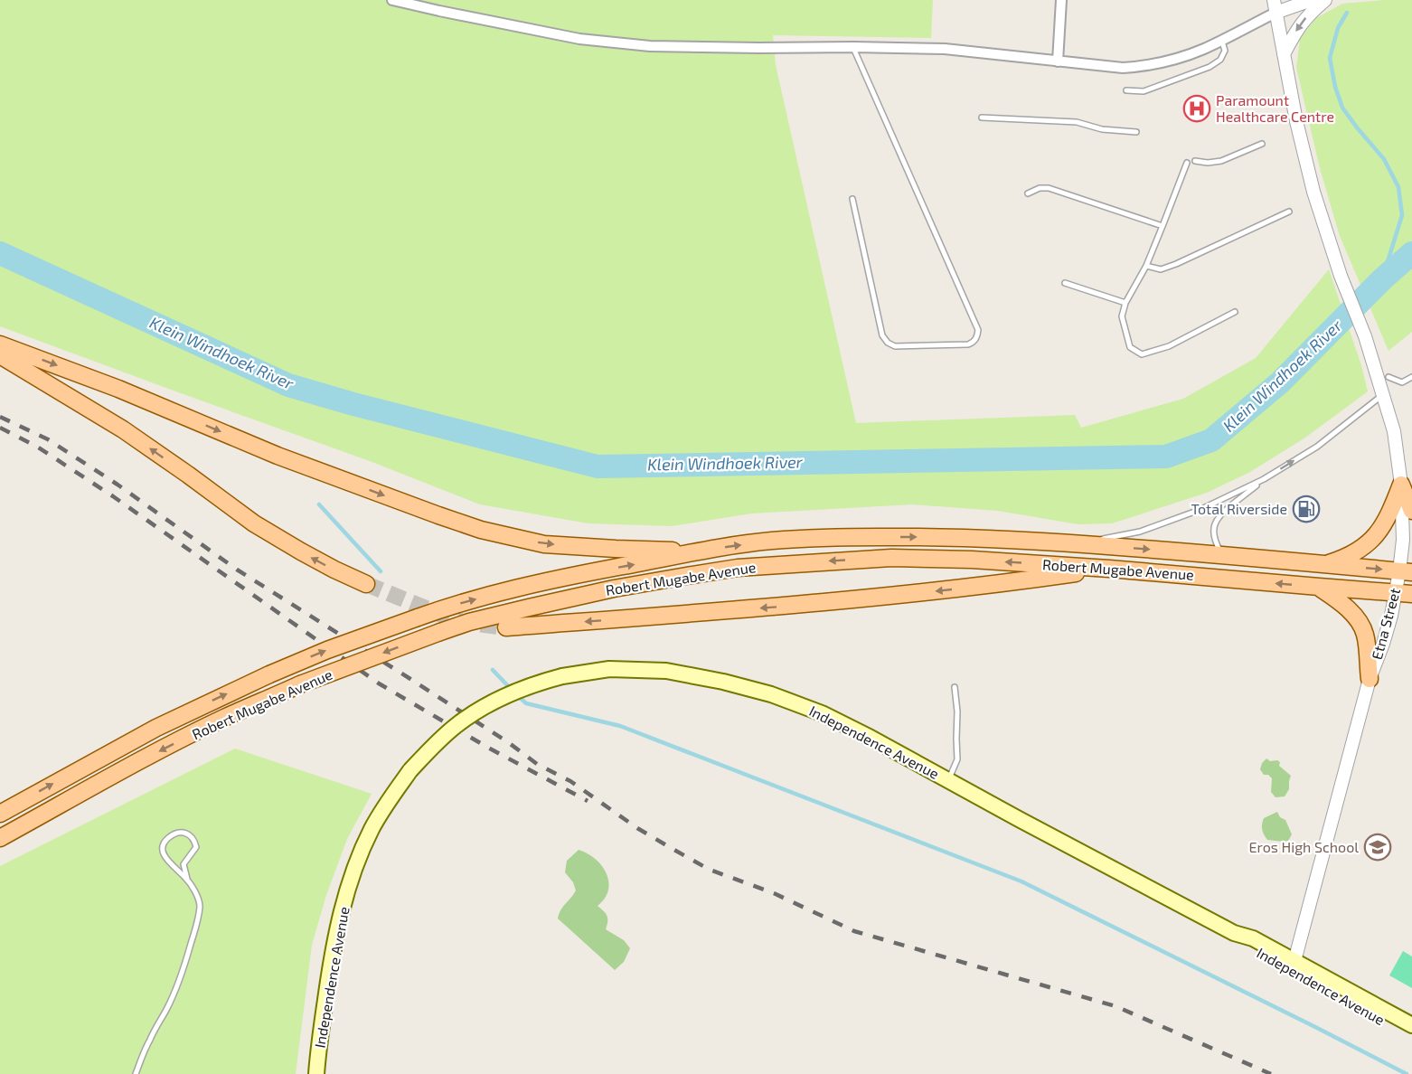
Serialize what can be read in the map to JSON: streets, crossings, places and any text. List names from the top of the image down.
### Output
{
  "streets": {
    "main road": ["Robert Mugabe Avenue", "Independence Avenue"],
    "street": ["Etna Street"]
  },
  "crossings": [
    ["Robert Mugabe Avenue", "Etna Street"],
    ["Etna Street", "Independence Avenue"]
  ],
  "water": ["Klein Windhoek River"],
  "places": {
    "hospital": ["Paramount Healthcare Centre"],
    "fuel station": ["Total Riverside"],
    "school or university": ["Eros High School"]
  }
}
